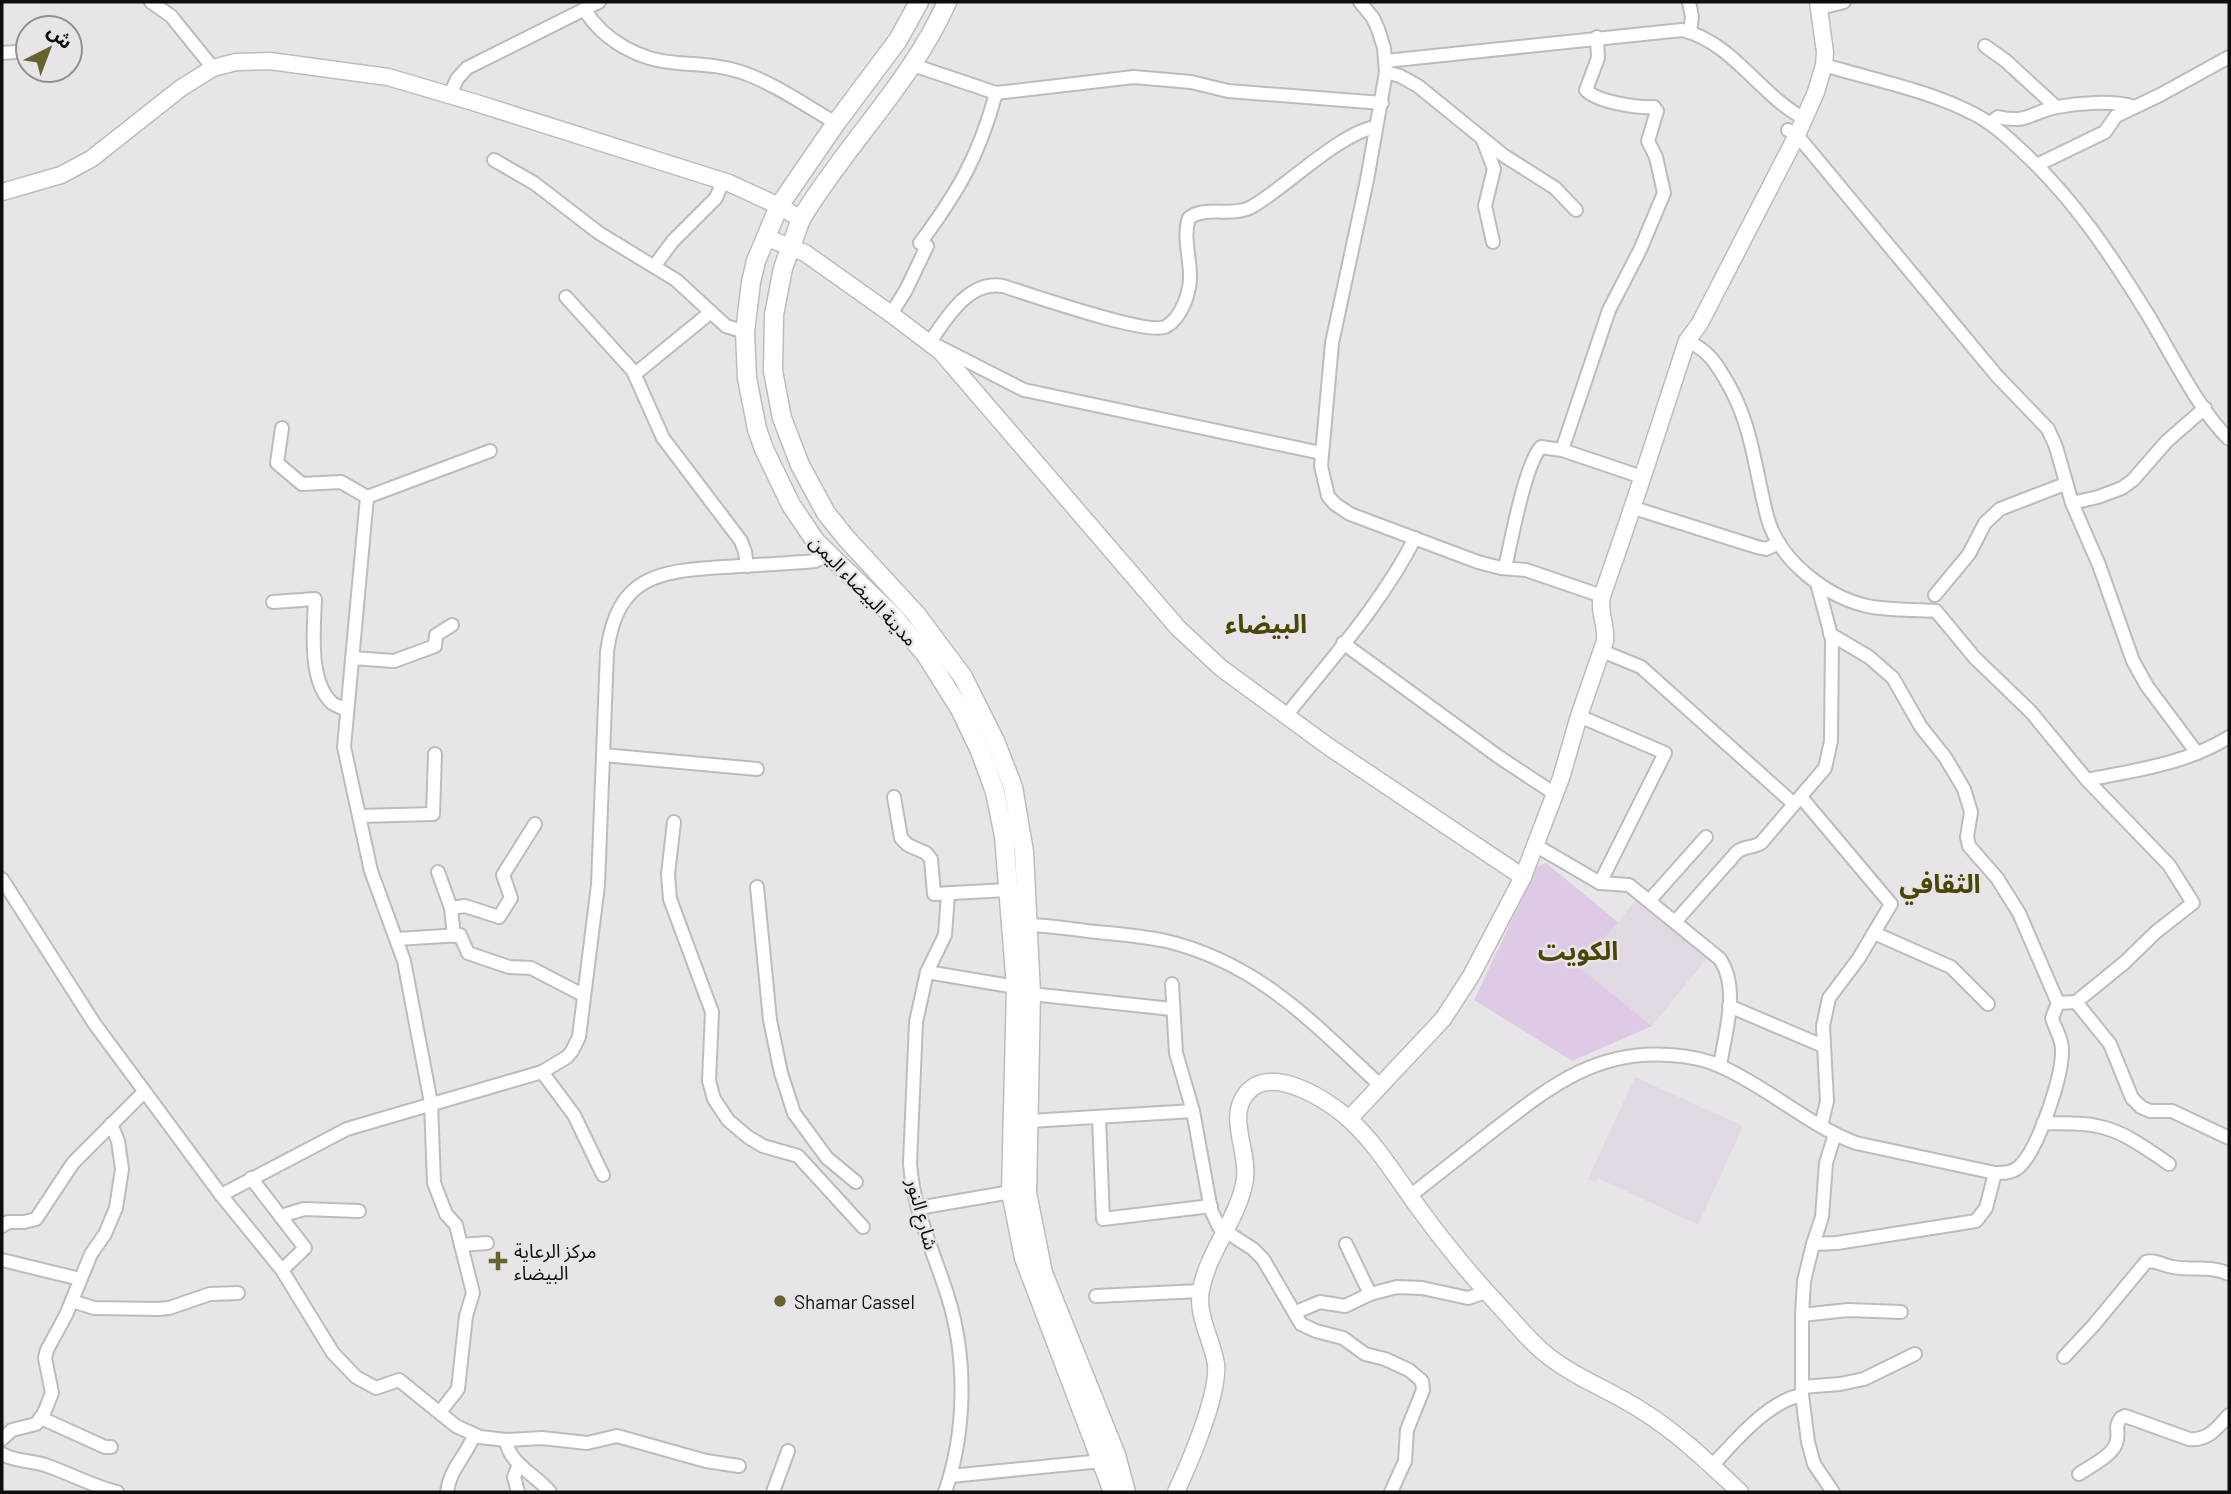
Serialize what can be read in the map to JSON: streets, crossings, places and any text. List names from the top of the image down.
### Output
{
  "streets": {
    "main road": ["مدينة البيضاء اليمن"],
    "street": ["شارع النور"]
  },
  "districts": ["البيضاء", "الثقافي", "الكويت"],
  "places": {
    "health": ["مركز الرعاية البيضاء"],
    "other": ["Shamar Cassel"]
  },
  "north": "top right"
}
